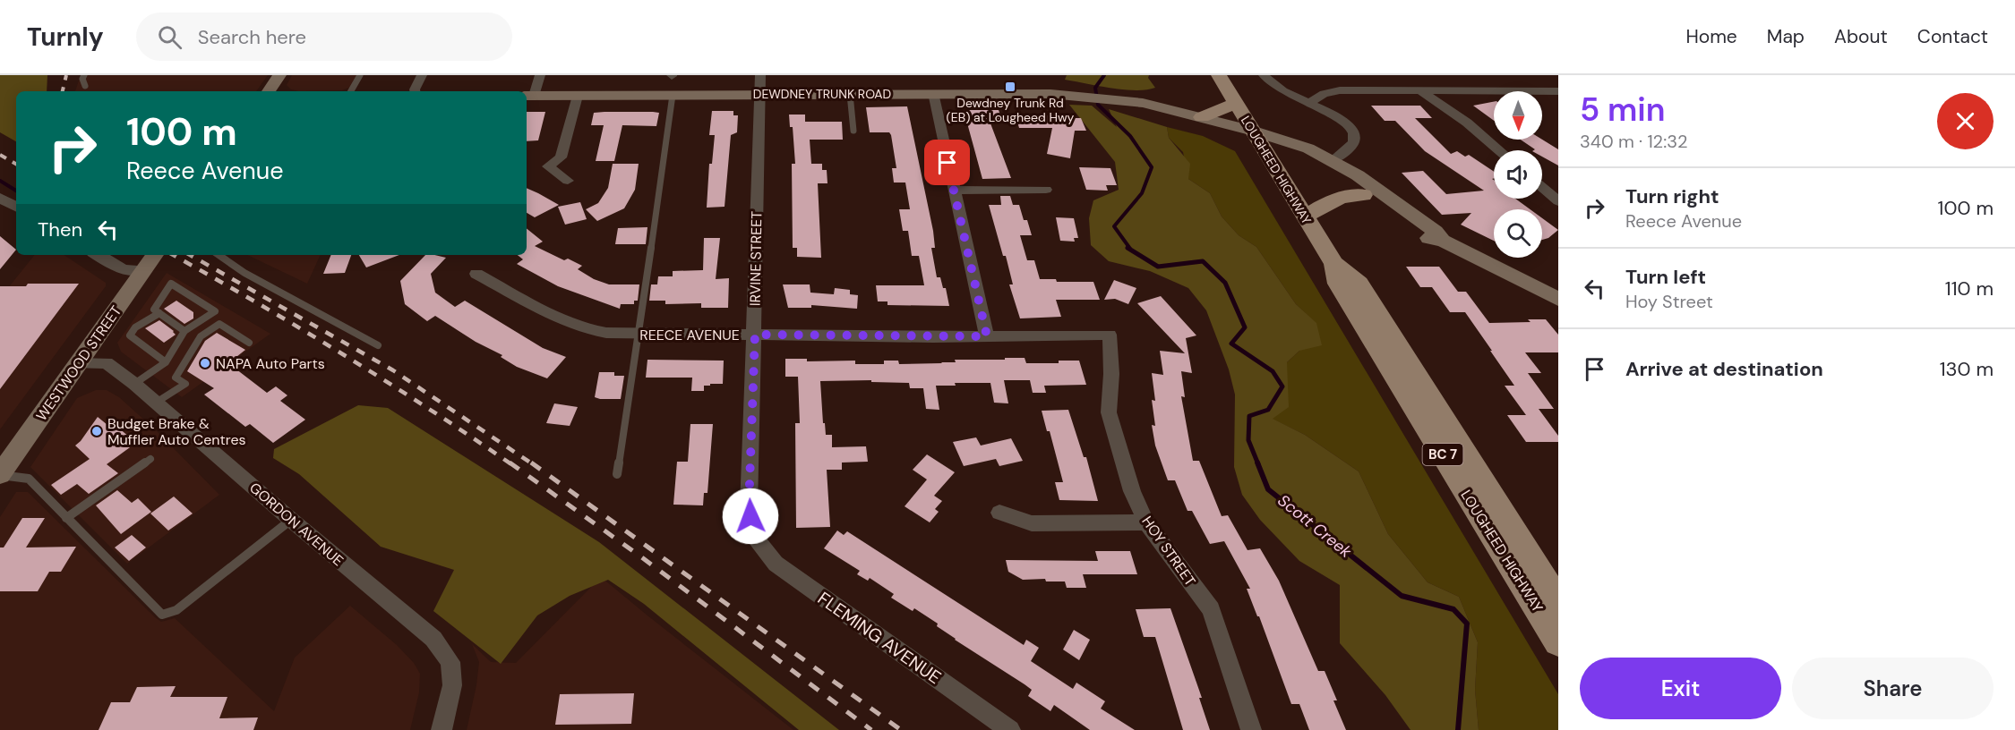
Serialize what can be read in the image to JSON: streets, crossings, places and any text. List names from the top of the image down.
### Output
{
  "streets": {
    "main road": [
      "DEWDNEY TRUNK ROAD",
      "LOUGHEED HIGHWAY",
      "WESTWOOD STREET",
      "BC 7"
    ],
    "street": [
      "IRVINE STREET",
      "REECE AVENUE",
      "GORDON AVENUE",
      "HOY STREET",
      "FLEMING AVENUE"
    ]
  },
  "crossings": [
    ["DEWDNEY TRUNK ROAD", "LOUGHEED HIGHWAY"],
    ["DEWDNEY TRUNK ROAD", "IRVINE STREET"],
    ["IRVINE STREET", "REECE AVENUE"],
    ["IRVINE STREET", "FLEMING AVENUE"],
    ["REECE AVENUE", "HOY STREET"],
    ["WESTWOOD STREET", "GORDON AVENUE"]
  ],
  "water": ["Scott Creek"],
  "places": {
    "transit": ["Dewdney Trunk Rd (EB) at Lougheed Hwy"],
    "other": ["NAPA Auto Parts", "Budget Brake & Muffler Auto Centres"]
  },
  "north": "bottom",
  "page": {
    "header": "Turnly",
    "search": "Search here",
    "nav": [
      "Home",
      "Map",
      "About",
      "Contact"
    ],
    "heading": ["5 min", "340 m · 12:32"],
    "turn": ["100 m", "Reece Avenue"],
    "list": [
      {
        "name": "Turn right",
        "note": "Reece Avenue",
        "value": "100 m"
      },
      {
        "name": "Turn left",
        "note": "Hoy Street",
        "value": "110 m"
      },
      {
        "name": "Arrive at destination",
        "value": "130 m"
      }
    ],
    "then": "Then",
    "buttons": ["Exit", "Share"]
  }
}
